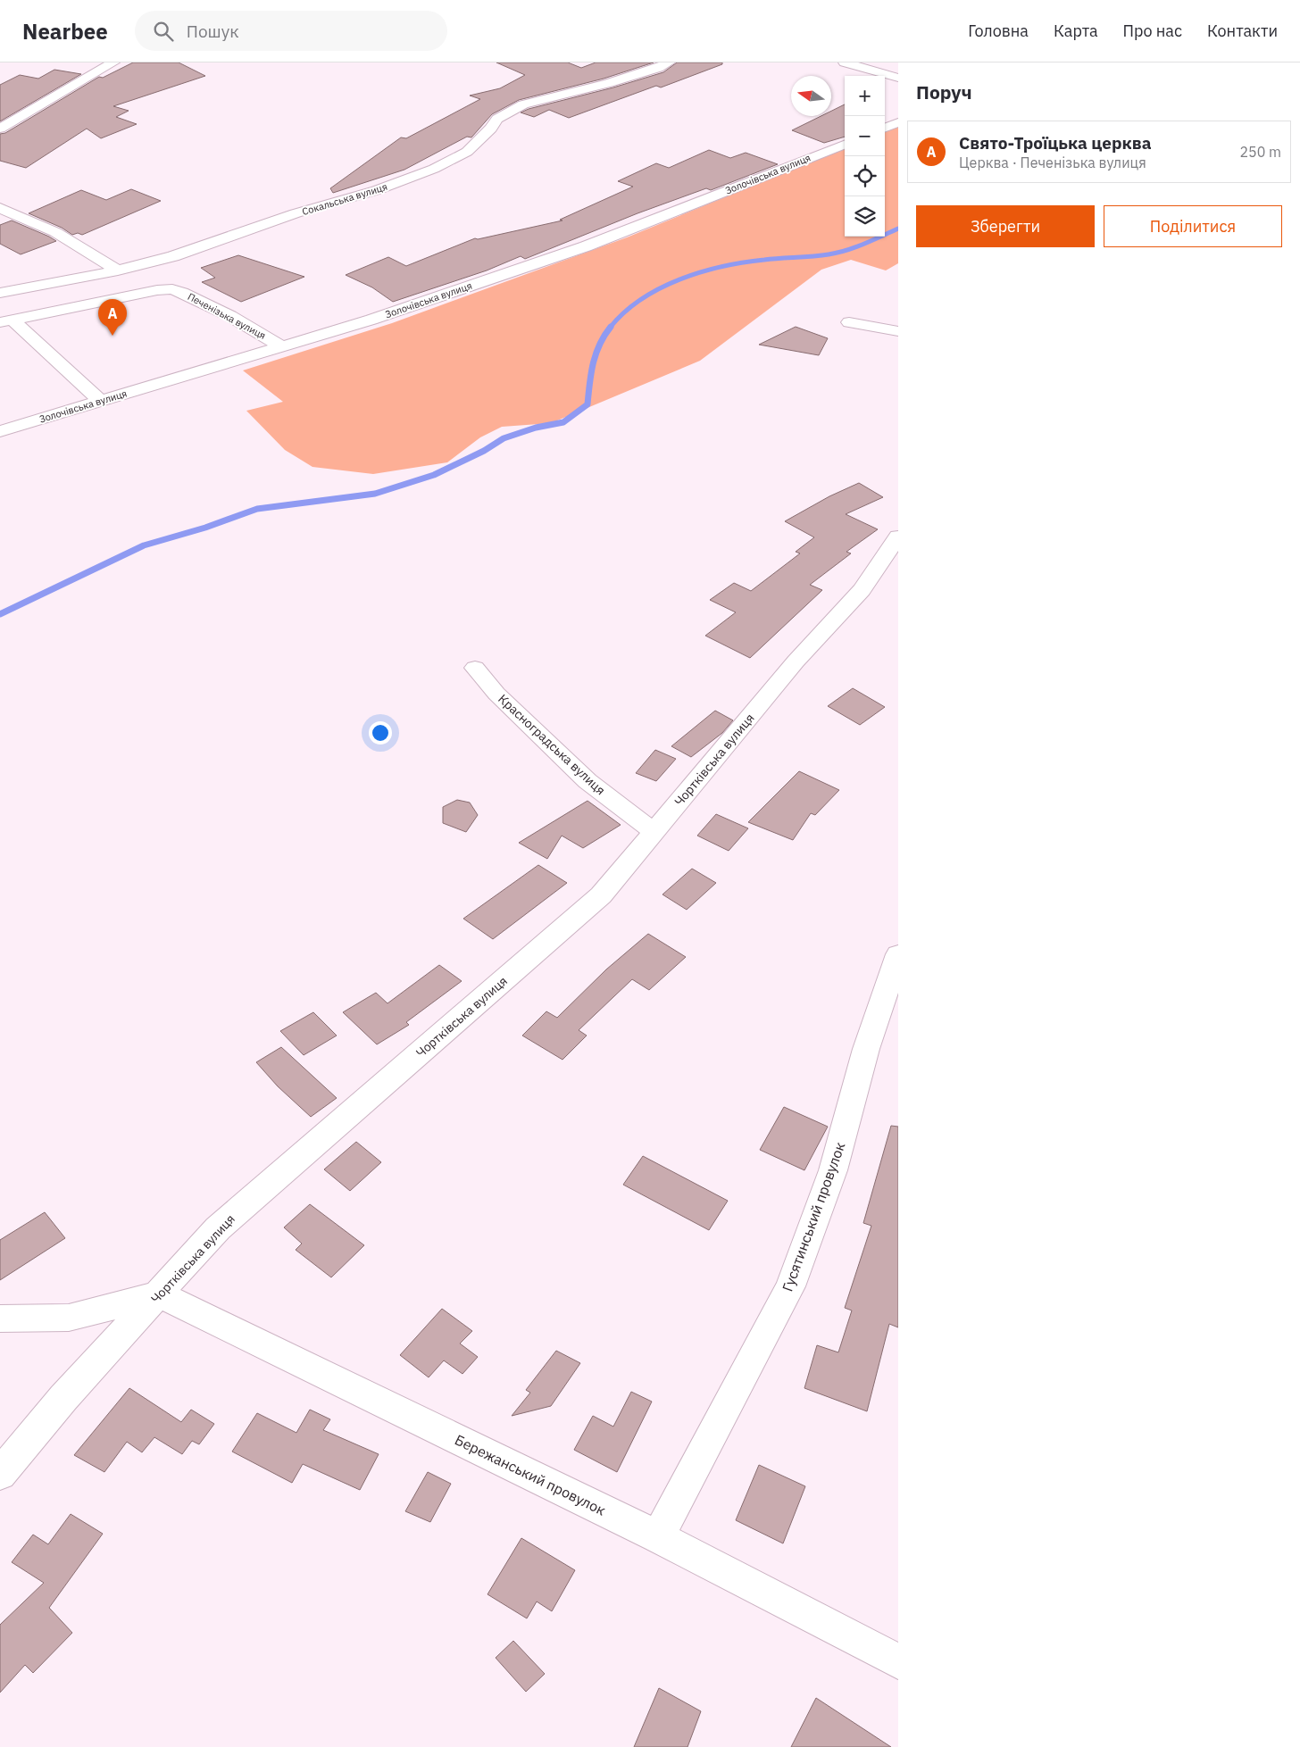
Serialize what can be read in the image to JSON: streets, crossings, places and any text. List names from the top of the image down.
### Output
{
  "streets": {
    "street": [
      "Золочівська вулиця",
      "Сокальська вулиця",
      "Печенізька вулиця",
      "Красноградська вулиця",
      "Чортківська вулиця",
      "Гусятинський провулок",
      "Бережанський провулок"
    ]
  },
  "crossings": [
    ["Золочівська вулиця", "Печенізька вулиця"],
    ["Красноградська вулиця", "Чортківська вулиця"],
    ["Чортківська вулиця", "Бережанський провулок"],
    ["Гусятинський провулок", "Бережанський провулок"]
  ],
  "north": "left",
  "page": {
    "header": "Nearbee",
    "search": "Пошук",
    "nav": [
      "Головна",
      "Карта",
      "Про нас",
      "Контакти"
    ],
    "heading": "Поруч",
    "map_buttons": ["+", "−"],
    "list": [
      {
        "mark": "A",
        "name": "Свято-Троїцька церква",
        "note": "Церква · Печенізька вулиця",
        "value": "250 m"
      }
    ],
    "buttons": ["Зберегти", "Поділитися"],
    "pins": "A"
  }
}
